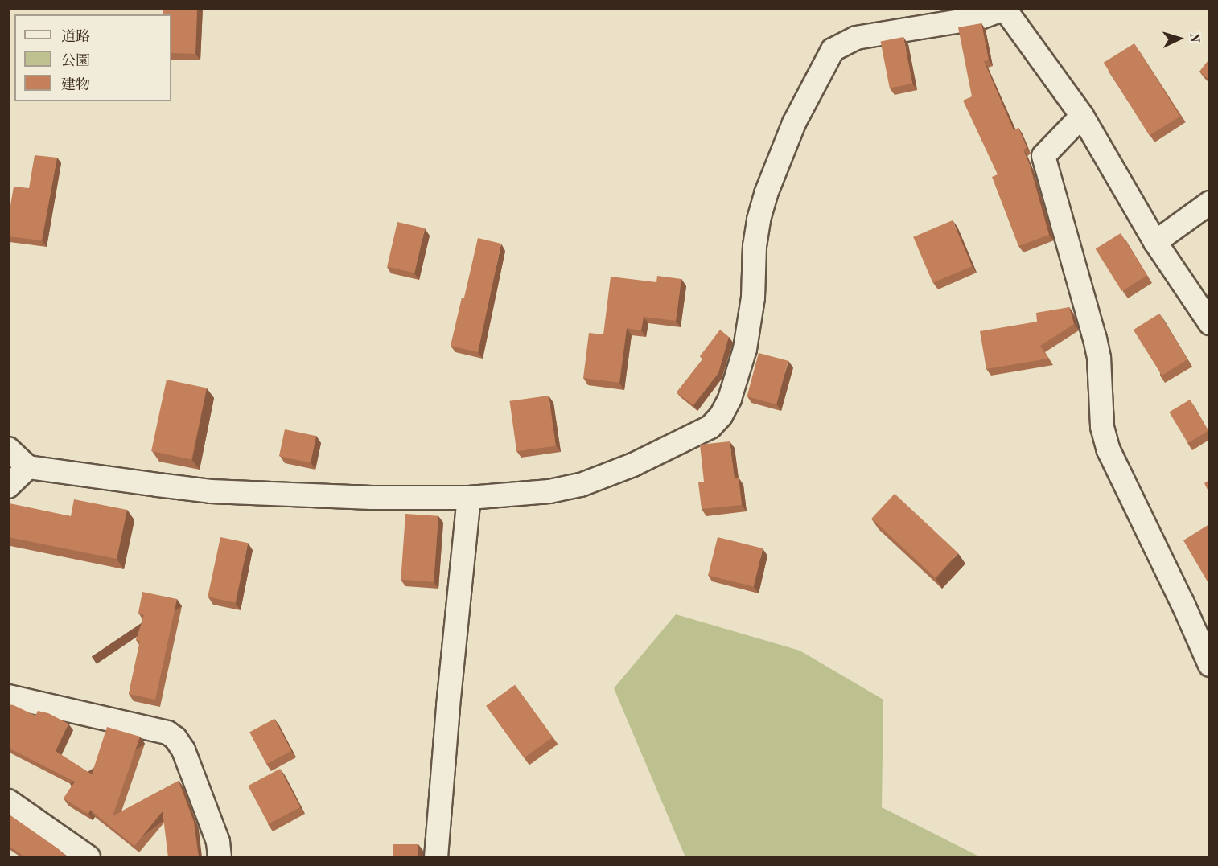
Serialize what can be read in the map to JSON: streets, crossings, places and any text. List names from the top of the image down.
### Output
{
  "legend": ["道路", "公園", "建物"],
  "north": "right"
}
